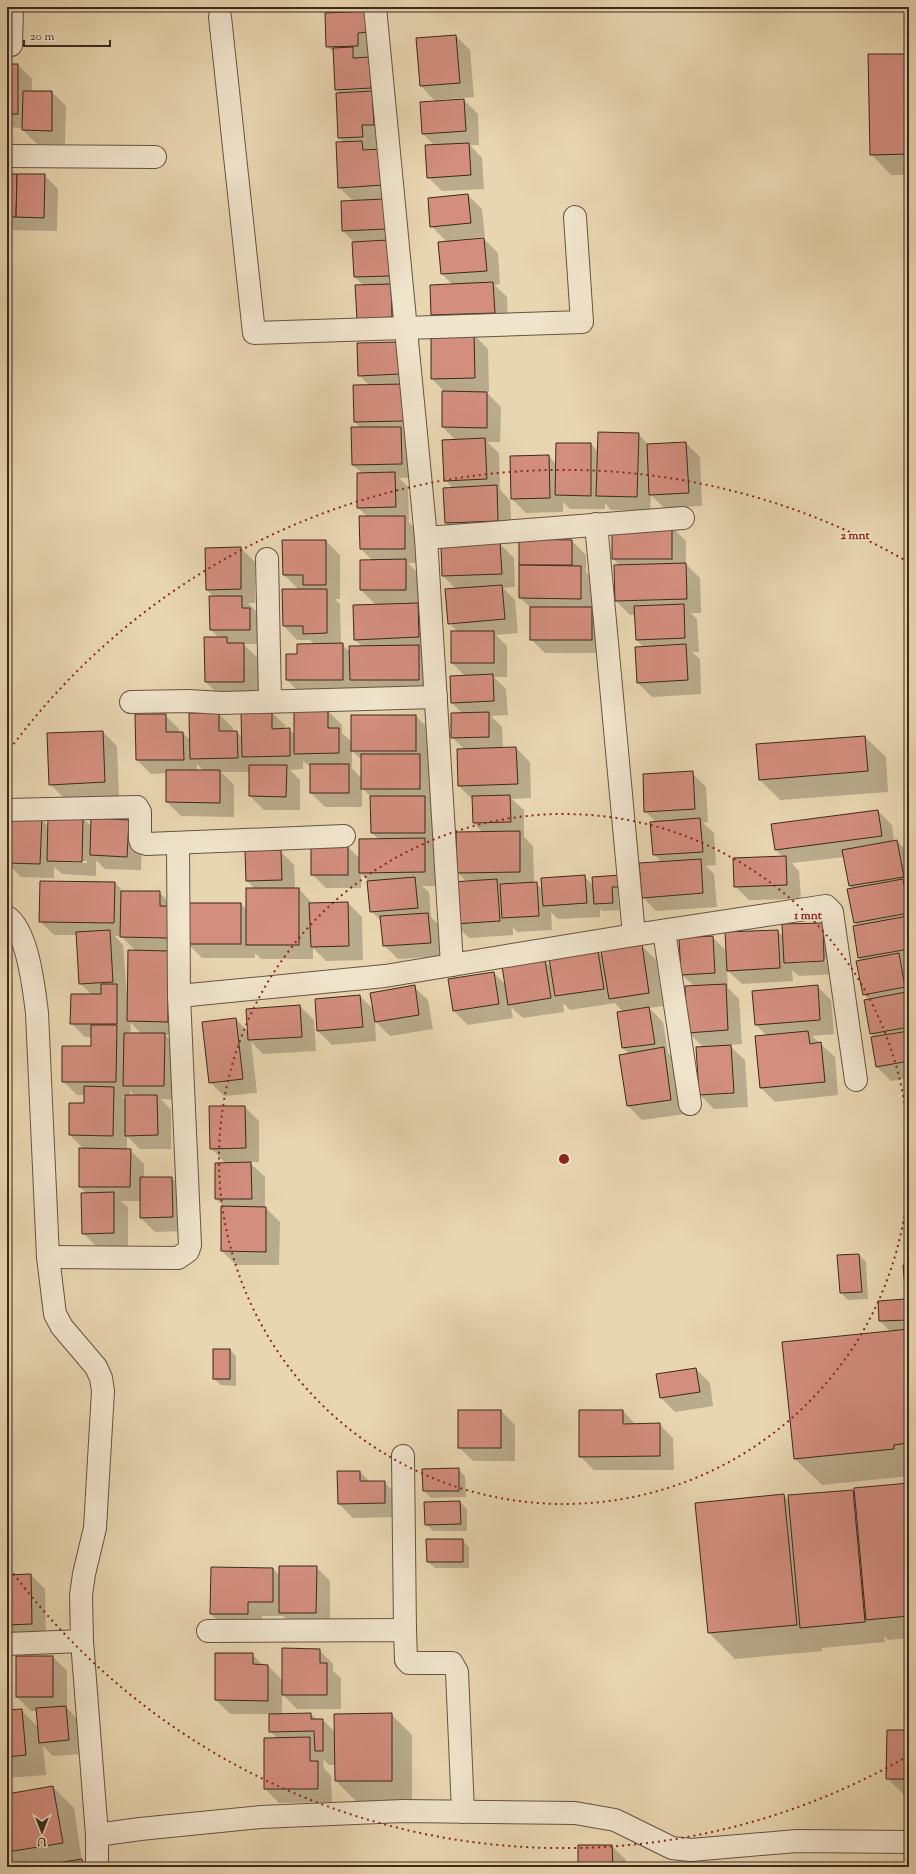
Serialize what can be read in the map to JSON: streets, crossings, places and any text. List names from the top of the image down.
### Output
{
  "scale_bar": "20 m",
  "north": "bottom",
  "rings": ["2 mnt", "1 mnt"]
}
